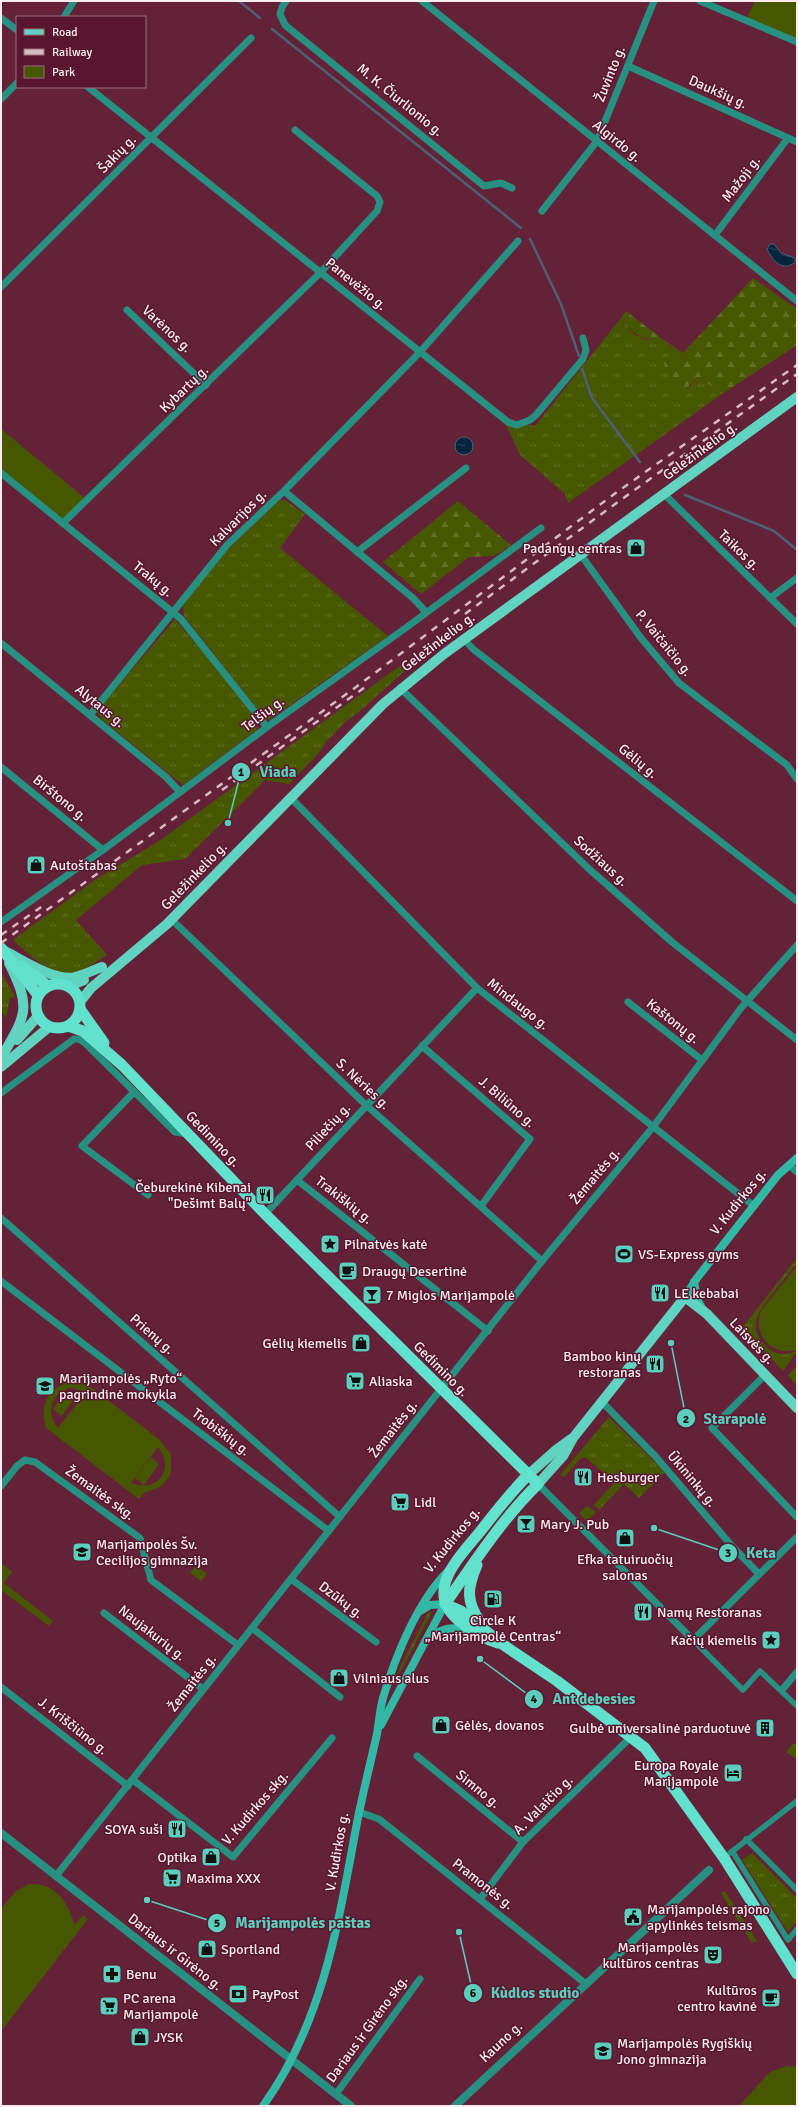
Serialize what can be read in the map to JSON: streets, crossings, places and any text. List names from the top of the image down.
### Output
{
  "streets": {
    "highway": ["Gedimino g.", "V. Kudirkos g."],
    "main road": ["Geležinkelio g.", "Laisvės g."],
    "street": [
      "Žuvinto g.",
      "Daukšių g.",
      "M. K. Čiurlionio g.",
      "Algirdo g.",
      "Šakių g.",
      "Mažoji g.",
      "Panevėžio g.",
      "Varėnos g.",
      "Kybartų g.",
      "Kalvarijos g.",
      "Taikos g.",
      "Trakų g.",
      "P. Vaičaičio g.",
      "Alytaus g.",
      "Telšių g.",
      "Gėlių g.",
      "Birštono g.",
      "Sodžiaus g.",
      "Mindaugo g.",
      "Kaštonų g.",
      "S. Nėries g.",
      "J. Biliūno g.",
      "Piliečių g.",
      "Žemaitės g.",
      "Trakiškių g.",
      "Prienų g.",
      "Trobiškių g.",
      "Ūkininkų g.",
      "Žemaitės skg.",
      "Dzūkų g.",
      "Naujakurių g.",
      "J. Kriščiūno g.",
      "Simno g.",
      "A. Valaičio g.",
      "V. Kudirkos skg.",
      "Pramonės g.",
      "Dariaus ir Girėno g.",
      "Dariaus ir Girėno skg.",
      "Kauno g."
    ]
  },
  "crossings": [
    ["Žuvinto g.", "Daukšių g."],
    ["Žuvinto g.", "Algirdo g."],
    ["Daukšių g.", "Mažoji g."],
    ["Algirdo g.", "Mažoji g."],
    ["Šakių g.", "Panevėžio g."],
    ["Panevėžio g.", "Kybartų g."],
    ["Panevėžio g.", "Kalvarijos g."],
    ["Varėnos g.", "Kybartų g."],
    ["Kybartų g.", "Trakų g."],
    ["Geležinkelio g.", "Taikos g."],
    ["Geležinkelio g.", "P. Vaičaičio g."],
    ["Geležinkelio g.", "Gėlių g."],
    ["Geležinkelio g.", "Sodžiaus g."],
    ["Geležinkelio g.", "Mindaugo g."],
    ["Geležinkelio g.", "S. Nėries g."],
    ["Geležinkelio g.", "Gedimino g."],
    ["Kalvarijos g.", "Trakų g."],
    ["Kalvarijos g.", "Alytaus g."],
    ["Trakų g.", "Telšių g."],
    ["Alytaus g.", "Telšių g."],
    ["Telšių g.", "Birštono g."],
    ["Sodžiaus g.", "Žemaitės g."],
    ["Mindaugo g.", "Piliečių g."],
    ["Mindaugo g.", "Žemaitės g."],
    ["Mindaugo g.", "V. Kudirkos g."],
    ["Kaštonų g.", "Žemaitės g."],
    ["S. Nėries g.", "J. Biliūno g."],
    ["S. Nėries g.", "Piliečių g."],
    ["S. Nėries g.", "Žemaitės g."],
    ["J. Biliūno g.", "Piliečių g."],
    ["Piliečių g.", "Gedimino g."],
    ["Piliečių g.", "Trakiškių g."],
    ["Gedimino g.", "Žemaitės g."],
    ["Gedimino g.", "V. Kudirkos g."],
    ["Žemaitės g.", "Trakiškių g."],
    ["Žemaitės g.", "Prienų g."],
    ["Žemaitės g.", "Trobiškių g."],
    ["Žemaitės g.", "Žemaitės skg."],
    ["Žemaitės g.", "Dzūkų g."],
    ["Žemaitės g.", "Naujakurių g."],
    ["Žemaitės g.", "J. Kriščiūno g."],
    ["Žemaitės g.", "V. Kudirkos skg."],
    ["Žemaitės g.", "Dariaus ir Girėno g."],
    ["V. Kudirkos g.", "Laisvės g."],
    ["V. Kudirkos g.", "Ūkininkų g."],
    ["V. Kudirkos g.", "Pramonės g."],
    ["V. Kudirkos g.", "Dariaus ir Girėno g."],
    ["J. Kriščiūno g.", "V. Kudirkos skg."],
    ["Simno g.", "A. Valaičio g."],
    ["A. Valaičio g.", "Pramonės g."],
    ["Pramonės g.", "Kauno g."],
    ["Dariaus ir Girėno g.", "Dariaus ir Girėno skg."]
  ],
  "places": {
    "shop": [
      "Padangų centras",
      "Autoštabas",
      "Gėlių kiemelis",
      "Efka tatuiruočių salonas",
      "Vilniaus alus",
      "Gėlės, dovanos",
      "Optika",
      "Sportland",
      "JYSK"
    ],
    "other": [
      "Viada",
      "Starapolė",
      "Keta",
      "Ant debesies",
      "Marijampolės paštas",
      "Kùdlos studio"
    ],
    "restaurant": [
      "Čeburekinė Kibenai \"Dešimt Balų\"",
      "LE kebabai",
      "Bamboo kinų restoranas",
      "Hesburger",
      "Namų Restoranas",
      "SOYA suši"
    ],
    "place": ["Pilnatvės katė", "Kačių kiemelis"],
    "sports": ["VS-Express gyms"],
    "cafe": ["Draugų Desertinė", "Kultūros centro kavinė"],
    "bar": ["7 Miglos Marijampolė", "Mary J. Pub"],
    "supermarket": [
      "Aliaska",
      "Lidl",
      "Maxima XXX",
      "PC arena Marijampolė"
    ],
    "school or university": ["Marijampolės „Ryto“ pagrindinė mokykla", "Marijampolės Šv. Cecilijos gimnazija", "Marijampolės Rygiškių Jono gimnazija"],
    "fuel station": ["Circle K „Marijampolė Centras“"],
    "building": ["Gulbė universalinė parduotuvė"],
    "hotel": ["Europa Royale Marijampolė"],
    "public building": ["Marijampolės rajono apylinkės teismas"],
    "theatre": ["Marijampolės kultūros centras"],
    "pharmacy": ["Benu"],
    "bank": ["PayPost"]
  },
  "legend": ["Road", "Railway", "Park"]
}
